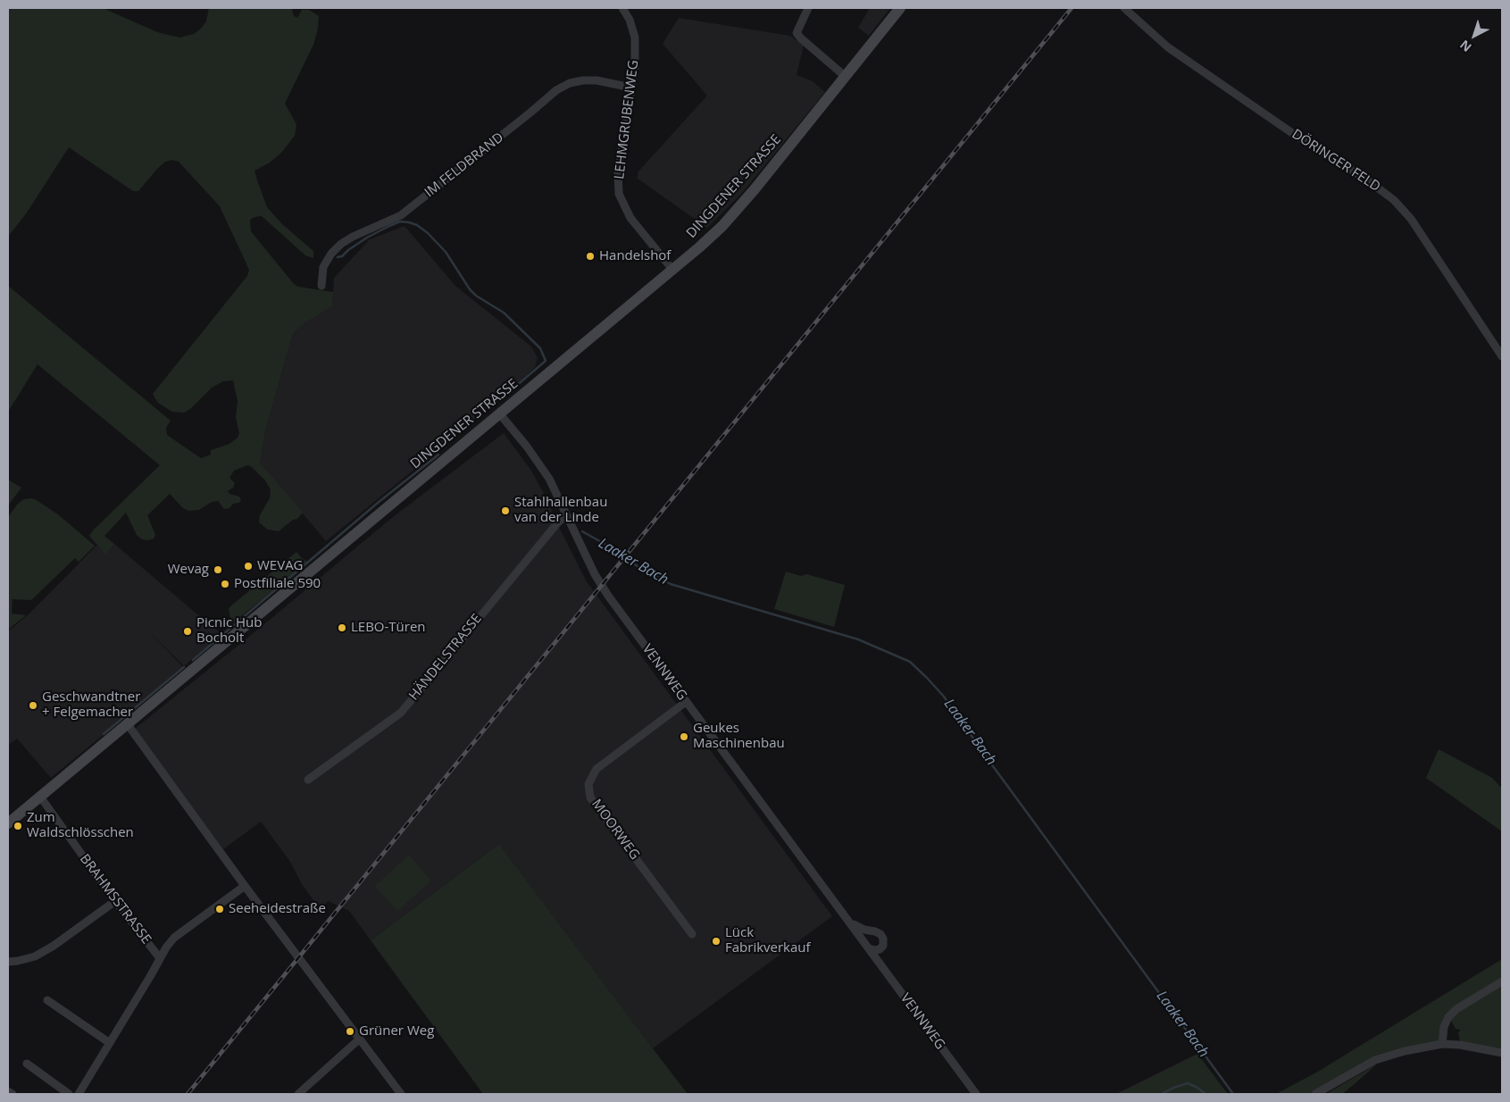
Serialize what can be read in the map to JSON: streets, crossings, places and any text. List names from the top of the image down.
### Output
{
  "streets": {
    "main road": ["DINGDENER STRASSE"],
    "street": [
      "LEHMGRUBENWEG",
      "DÖRINGER FELD",
      "IM FELDBRAND",
      "HÄNDELSTRASSE",
      "VENNWEG",
      "MOORWEG",
      "BRAHMSSTRASSE"
    ]
  },
  "crossings": [
    ["LEHMGRUBENWEG", "IM FELDBRAND"],
    ["LEHMGRUBENWEG", "DINGDENER STRASSE"],
    ["DINGDENER STRASSE", "VENNWEG"],
    ["DINGDENER STRASSE", "BRAHMSSTRASSE"],
    ["HÄNDELSTRASSE", "VENNWEG"],
    ["VENNWEG", "MOORWEG"]
  ],
  "water": ["Laaker Bach"],
  "places": [
    "Handelshof",
    "Stahlhallenbau van der Linde",
    "WEVAG",
    "Wevag",
    "Postfiliale 590",
    "LEBO-Türen",
    "Picnic Hub Bocholt",
    "Geschwandtner + Felgemacher",
    "Geukes Maschinenbau",
    "Zum Waldschlösschen",
    "Seeheidestraße",
    "Lück Fabrikverkauf",
    "Grüner Weg"
  ],
  "north": "bottom left"
}
